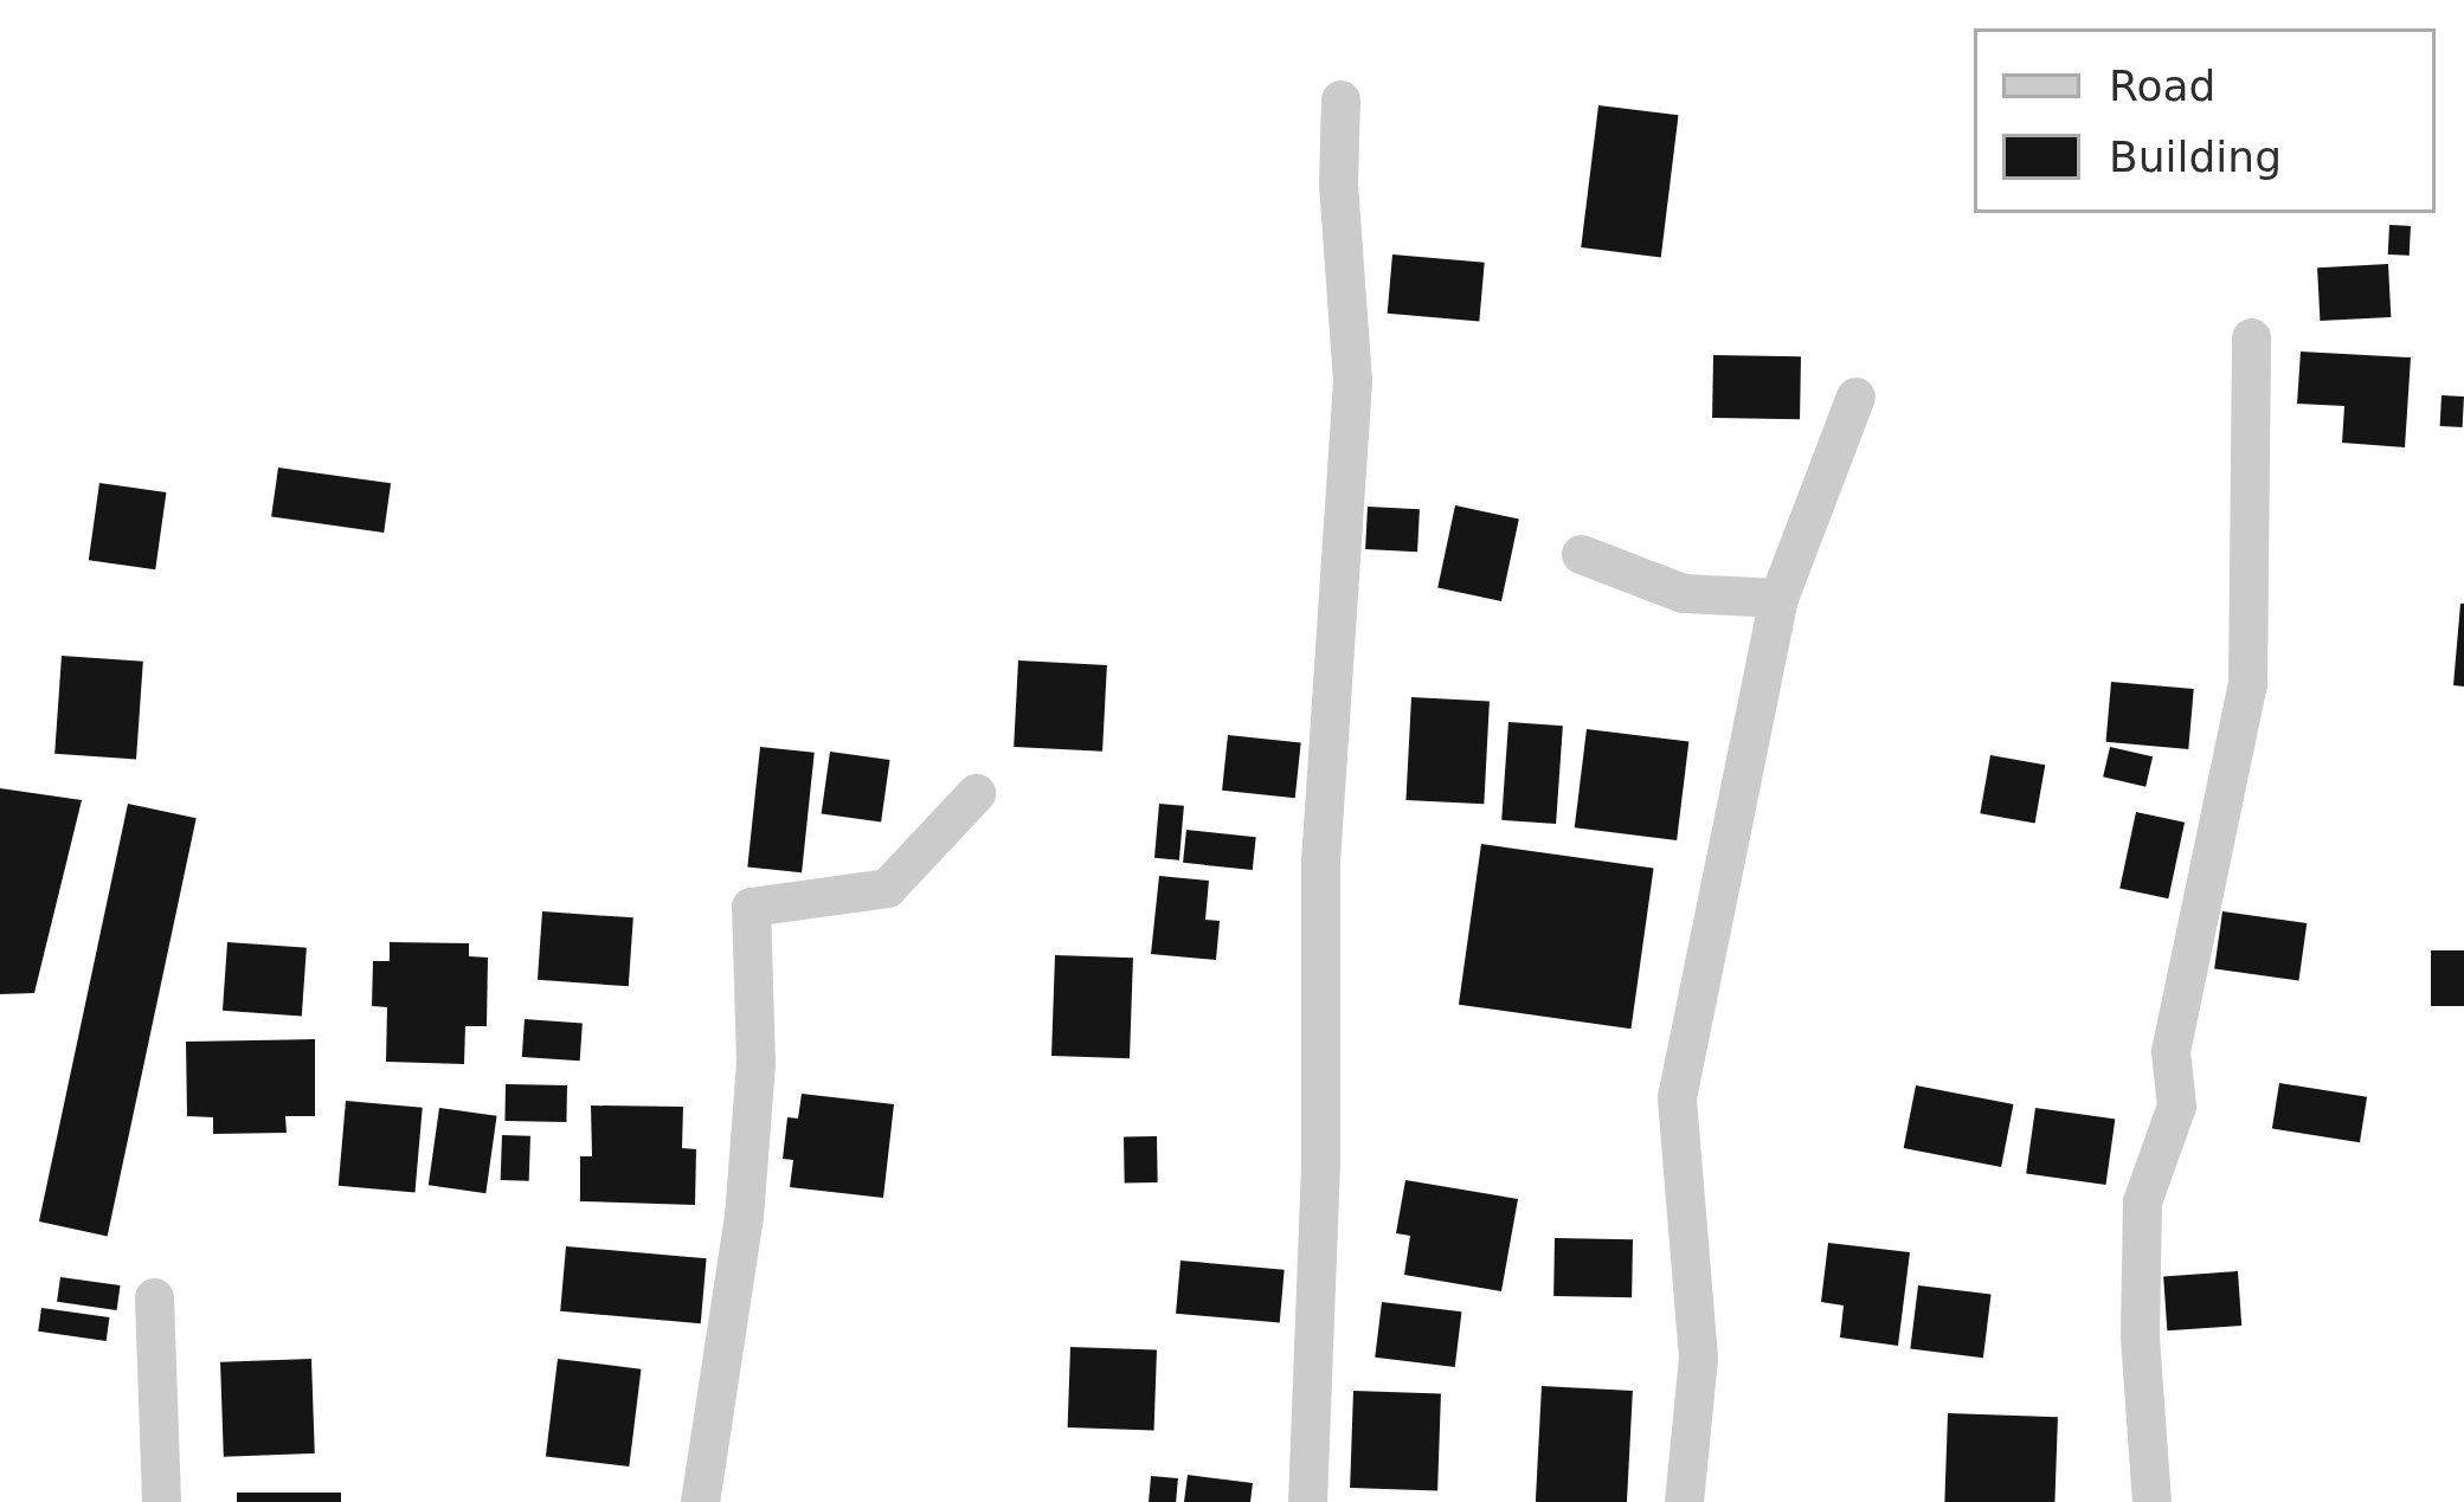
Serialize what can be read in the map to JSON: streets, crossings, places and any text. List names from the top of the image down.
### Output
{
  "legend": ["Road", "Building"]
}
